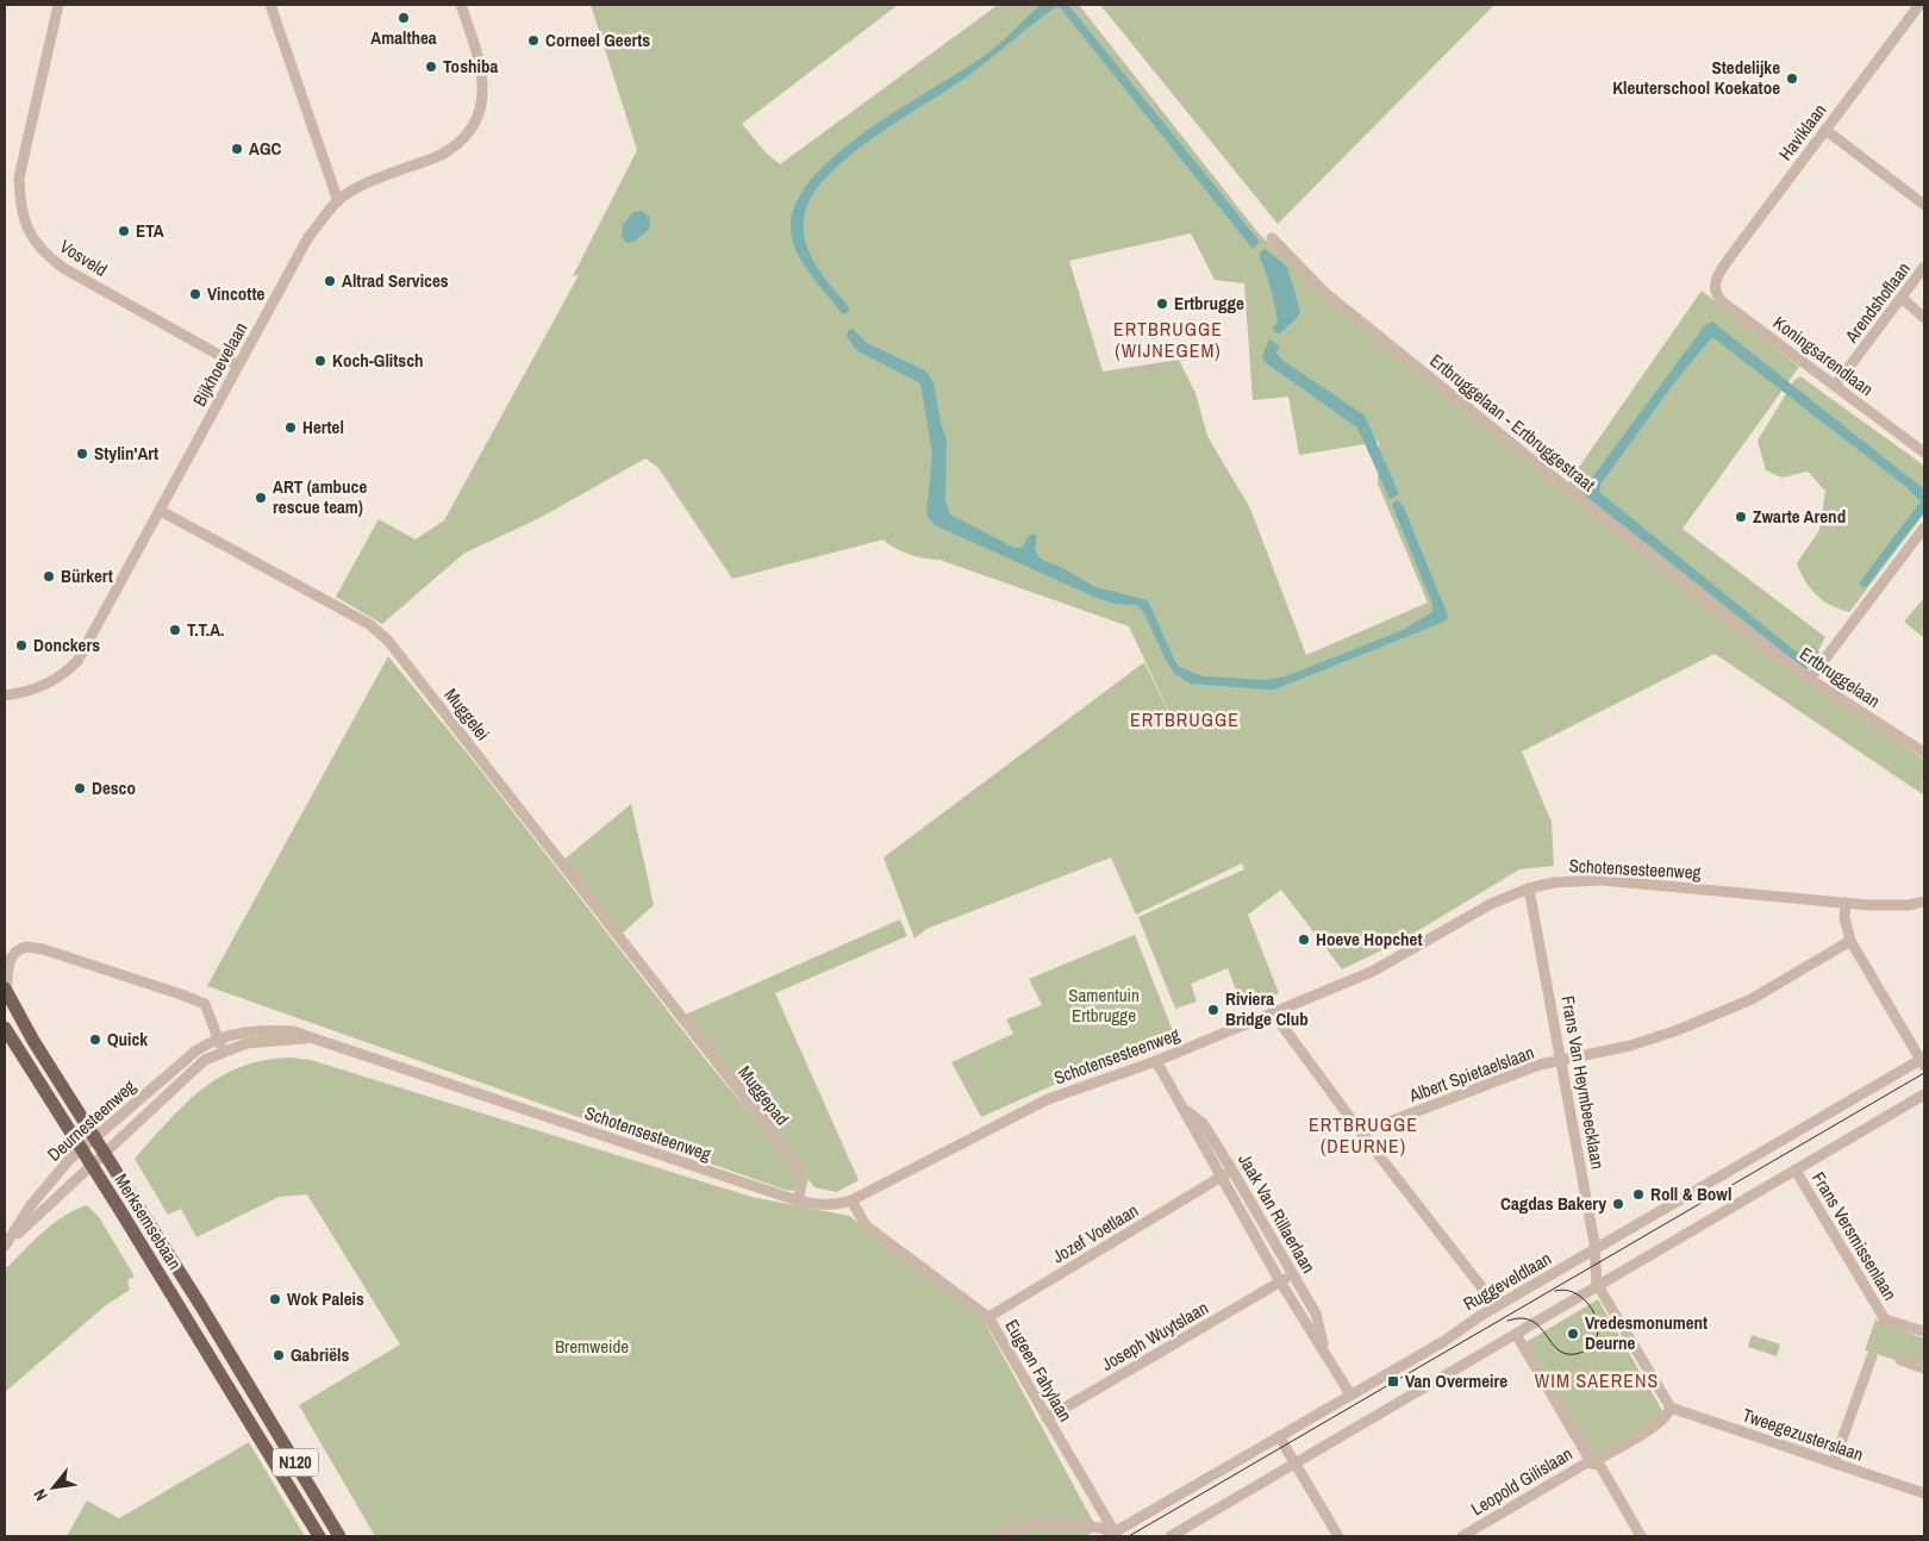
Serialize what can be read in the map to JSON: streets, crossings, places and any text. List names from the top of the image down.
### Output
{
  "streets": {
    "main road": ["Merksemsebaan", "N120"],
    "street": [
      "Haviklaan",
      "Vosveld",
      "Arendshoflaan",
      "Koningsarendlaan",
      "Bijkhoevelaan",
      "Ertbruggelaan - Ertbruggestraat",
      "Ertbruggelaan",
      "Muggelei",
      "Schotensesteenweg",
      "Albert Spietaelslaan",
      "Frans Van Heymbeecklaan",
      "Muggepad",
      "Deurnesteenweg",
      "Jaak Van Rillaerlaan",
      "Jozef Voetlaan",
      "Frans Versmissenlaan",
      "Ruggeveldlaan",
      "Joseph Wuytslaan",
      "Eugeen Fahylaan",
      "Tweegezusterslaan",
      "Leopold Gilislaan"
    ]
  },
  "crossings": [
    ["Haviklaan", "Koningsarendlaan"],
    ["Vosveld", "Bijkhoevelaan"],
    ["Arendshoflaan", "Koningsarendlaan"],
    ["Bijkhoevelaan", "Muggelei"],
    ["Ertbruggelaan - Ertbruggestraat", "Ertbruggelaan"],
    ["Muggelei", "Muggepad"],
    ["Schotensesteenweg", "Frans Van Heymbeecklaan"],
    ["Schotensesteenweg", "Muggepad"],
    ["Schotensesteenweg", "Deurnesteenweg"],
    ["Schotensesteenweg", "Jaak Van Rillaerlaan"],
    ["Schotensesteenweg", "Eugeen Fahylaan"],
    ["Albert Spietaelslaan", "Frans Van Heymbeecklaan"],
    ["Frans Van Heymbeecklaan", "Ruggeveldlaan"],
    ["Deurnesteenweg", "Merksemsebaan"],
    ["Jaak Van Rillaerlaan", "Jozef Voetlaan"],
    ["Jaak Van Rillaerlaan", "Ruggeveldlaan"],
    ["Jaak Van Rillaerlaan", "Joseph Wuytslaan"],
    ["Jozef Voetlaan", "Eugeen Fahylaan"],
    ["Ruggeveldlaan", "Eugeen Fahylaan"],
    ["Joseph Wuytslaan", "Eugeen Fahylaan"],
    ["Tweegezusterslaan", "Leopold Gilislaan"]
  ],
  "districts": [
    "ERTBRUGGE (WIJNEGEM)",
    "ERTBRUGGE",
    "ERTBRUGGE (DEURNE)",
    "WIM SAERENS"
  ],
  "parks": ["Samentuin Ertbrugge", "Bremweide"],
  "places": {
    "other": [
      "Amalthea",
      "Corneel Geerts",
      "Toshiba",
      "Stedelijke Kleuterschool Koekatoe",
      "AGC",
      "ETA",
      "Altrad Services",
      "Vincotte",
      "Ertbrugge",
      "Koch-Glitsch",
      "Hertel",
      "Stylin'Art",
      "ART (ambuce rescue team)",
      "Zwarte Arend",
      "Bürkert",
      "T.T.A.",
      "Donckers",
      "Desco",
      "Hoeve Hopchet",
      "Riviera Bridge Club",
      "Quick",
      "Roll & Bowl",
      "Cagdas Bakery",
      "Wok Paleis",
      "Vredesmonument Deurne",
      "Gabriëls"
    ],
    "transit": ["Van Overmeire"]
  },
  "north": "bottom left"
}
